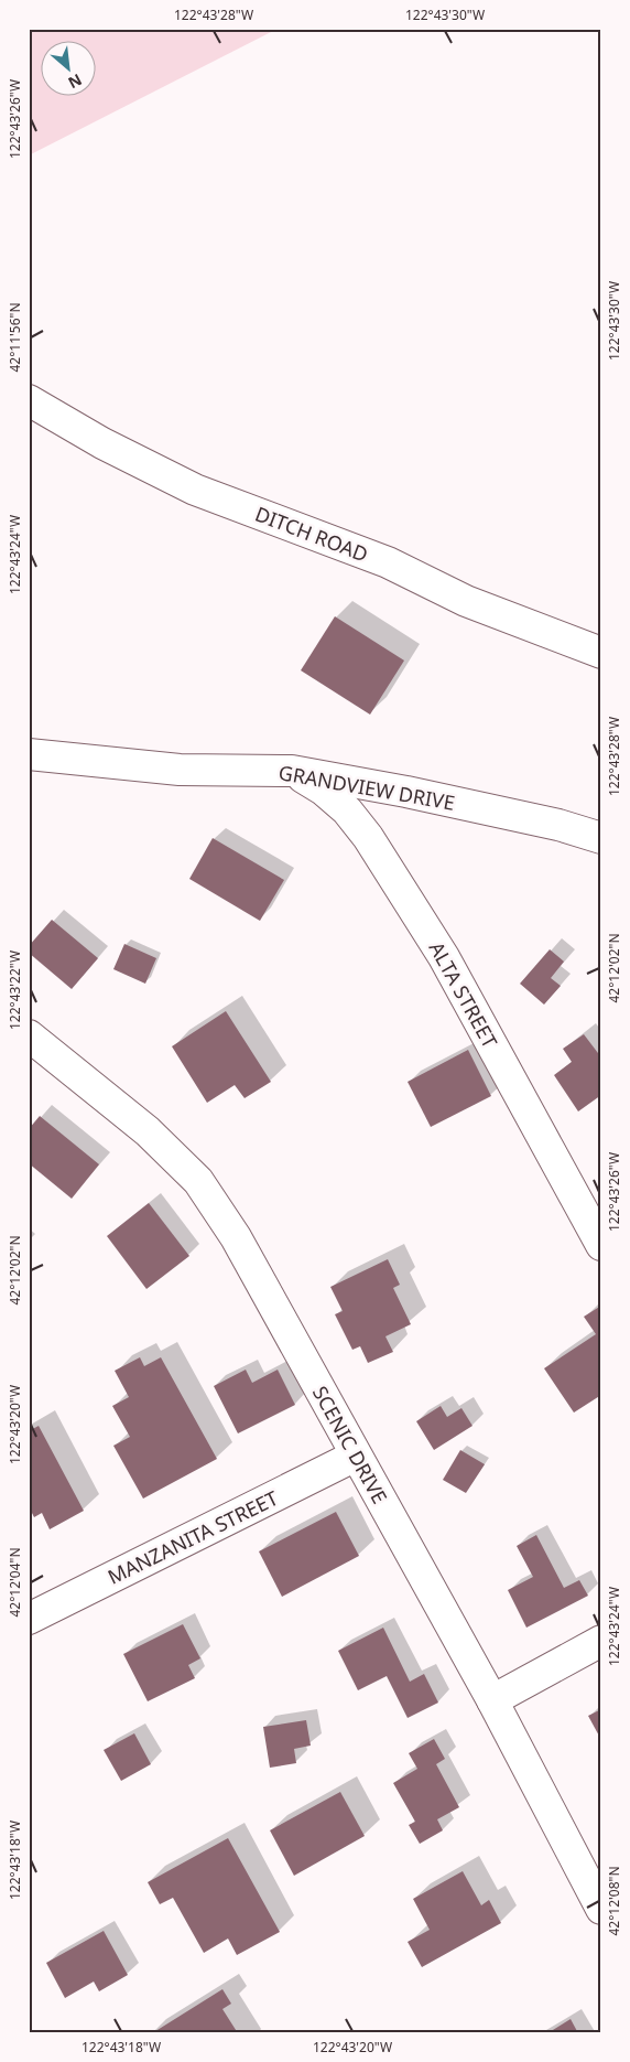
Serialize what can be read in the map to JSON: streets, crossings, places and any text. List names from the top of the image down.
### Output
{
  "streets": {
    "street": [
      "DITCH ROAD",
      "GRANDVIEW DRIVE",
      "ALTA STREET",
      "SCENIC DRIVE",
      "MANZANITA STREET"
    ]
  },
  "crossings": [
    ["GRANDVIEW DRIVE", "ALTA STREET"],
    ["SCENIC DRIVE", "MANZANITA STREET"]
  ],
  "north": "bottom right",
  "coordinates": [
    "122°43'28\"W",
    "122°43'30\"W",
    "122°43'26\"W",
    "42°11'56\"N",
    "122°43'24\"W",
    "42°12'02\"N",
    "122°43'22\"W",
    "122°43'20\"W",
    "42°12'04\"N",
    "122°43'18\"W",
    "42°12'08\"N"
  ]
}
